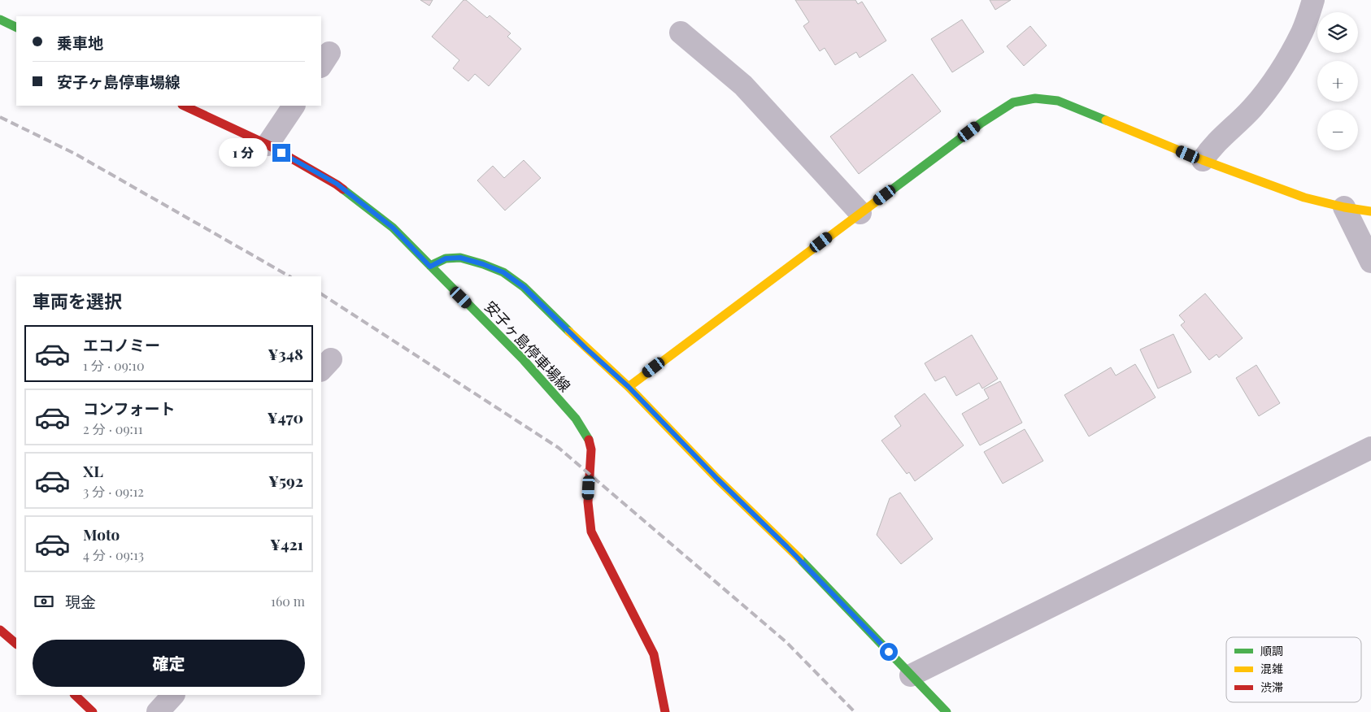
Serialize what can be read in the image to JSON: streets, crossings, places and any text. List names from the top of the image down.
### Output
{
  "streets": {
    "main road": ["安子ヶ島停車場線"]
  },
  "legend": ["順調", "混雑", "渋滞"],
  "page": {
    "map_buttons": ["+", "−"],
    "banner": ["乗車地", "安子ヶ島停車場線"],
    "bubble": "1 分",
    "heading": "車両を選択",
    "list": [
      {
        "name": "エコノミー",
        "note": "1 分 · 09:10",
        "value": "¥348"
      },
      {
        "name": "コンフォート",
        "note": "2 分 · 09:11",
        "value": "¥470"
      },
      {
        "name": "XL",
        "note": "3 分 · 09:12",
        "value": "¥592"
      },
      {
        "name": "Moto",
        "note": "4 分 · 09:13",
        "value": "¥421"
      }
    ],
    "pay": ["現金", "160 m"],
    "buttons": "確定"
  }
}
